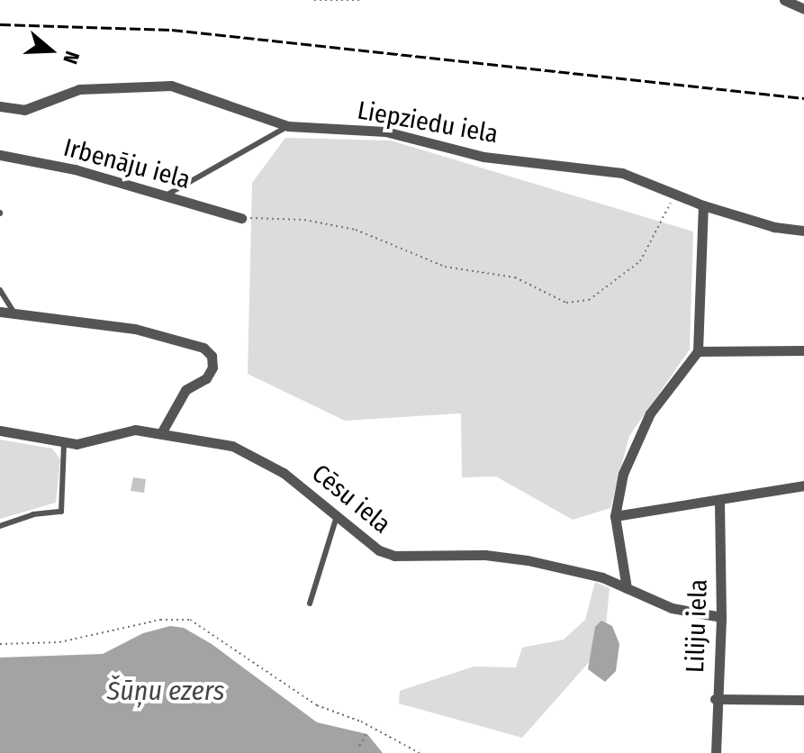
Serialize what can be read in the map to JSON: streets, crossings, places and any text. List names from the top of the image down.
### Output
{
  "streets": {
    "street": [
      "Liepziedu iela",
      "Irbenāju iela",
      "Cēsu iela",
      "Liliju iela"
    ]
  },
  "crossings": [
    ["Cēsu iela", "Liliju iela"]
  ],
  "water": ["Šūņu ezers"],
  "north": "right"
}
